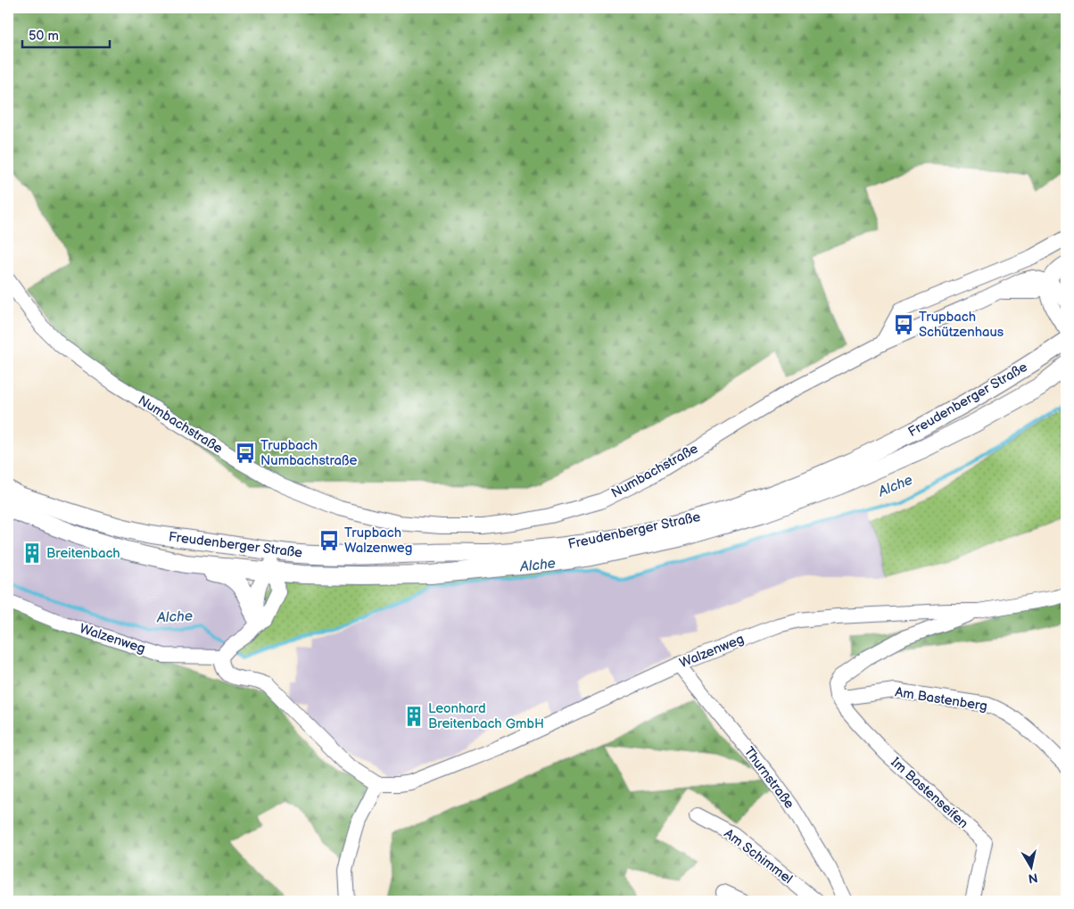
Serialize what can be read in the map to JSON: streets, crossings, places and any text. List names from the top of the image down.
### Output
{
  "streets": {
    "main road": ["Freudenberger Straße"],
    "street": [
      "Numbachstraße",
      "Walzenweg",
      "Am Bastenberg",
      "Thurnstraße",
      "Im Bastenseifen",
      "Am Schimmel"
    ]
  },
  "crossings": [
    ["Walzenweg", "Thurnstraße"],
    ["Am Bastenberg", "Im Bastenseifen"]
  ],
  "water": ["Alche"],
  "places": {
    "bus stop": ["Trupbach Schützenhaus", "Trupbach Numbachstraße", "Trupbach Walzenweg"],
    "building": ["Breitenbach", "Leonhard Breitenbach GmbH"]
  },
  "scale_bar": "50 m",
  "north": "bottom"
}
